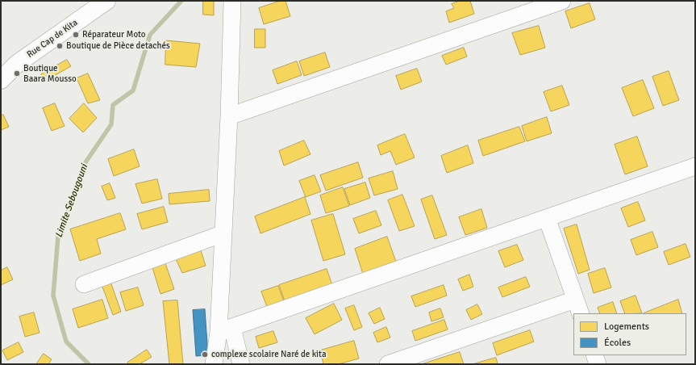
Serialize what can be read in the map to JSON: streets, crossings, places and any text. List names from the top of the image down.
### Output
{
  "streets": {
    "street": ["Rue Cap de Kita"]
  },
  "water": ["Limite Sebougouni"],
  "places": [
    "Réparateur Moto",
    "Boutique de Pièce detachés",
    "Boutique Baara Mousso",
    "complexe scolaire Naré de kita"
  ],
  "legend": ["Logements", "Écoles"]
}
